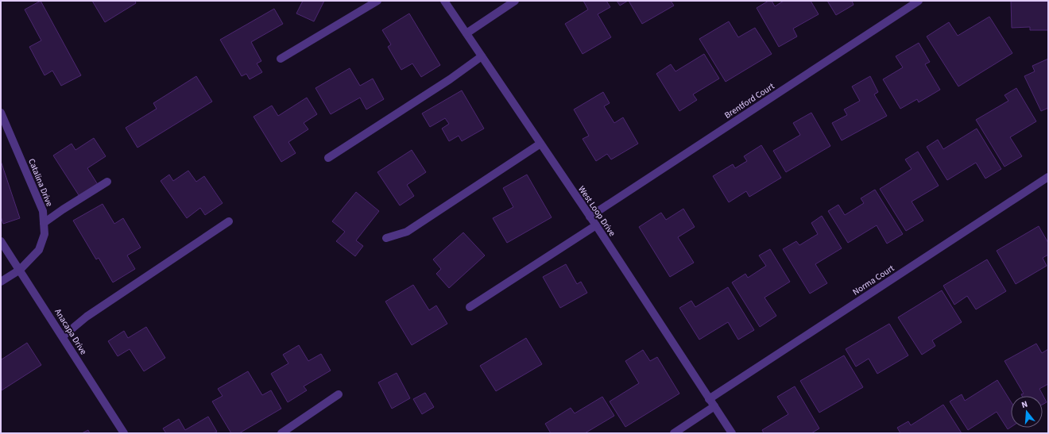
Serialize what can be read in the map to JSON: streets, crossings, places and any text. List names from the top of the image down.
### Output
{
  "streets": {
    "street": [
      "Brentford Court",
      "Catalina Drive",
      "West Loop Drive",
      "Norma Court",
      "Anacapa Drive"
    ]
  },
  "crossings": [
    ["Brentford Court", "West Loop Drive"],
    ["Catalina Drive", "Anacapa Drive"],
    ["West Loop Drive", "Norma Court"]
  ],
  "north": "top"
}
